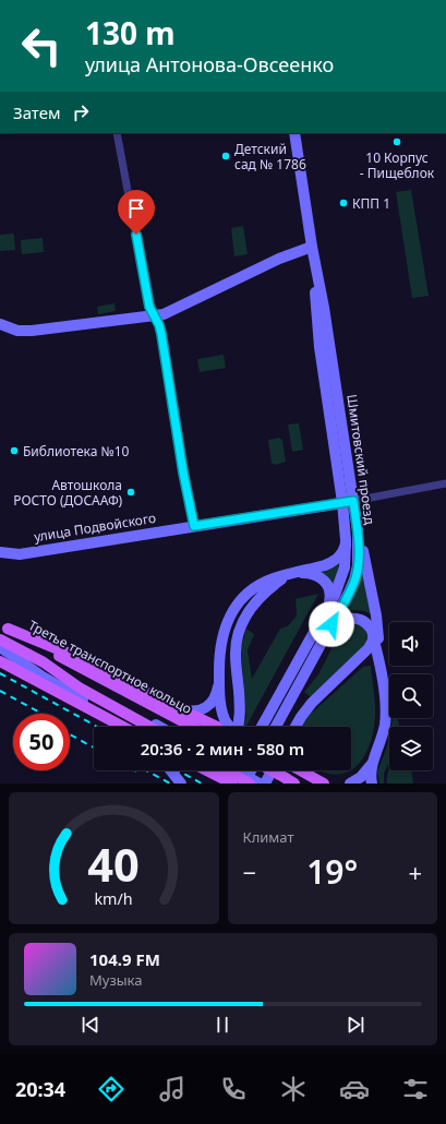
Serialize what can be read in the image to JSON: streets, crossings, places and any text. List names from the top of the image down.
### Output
{
  "streets": {
    "main road": ["Шмитовский проезд", "улица Подвойского", "Третье транспортное кольцо"]
  },
  "crossings": [
    ["Шмитовский проезд", "улица Подвойского"]
  ],
  "places": [
    "10 Корпус - Пищеблок",
    "Детский сад № 1786",
    "КПП 1",
    "Библиотека №10",
    "Автошкола РОСТО (ДОСААФ)"
  ],
  "page": {
    "turn": ["130 m", "улица Антонова-Овсеенко"],
    "then": "Затем",
    "limit": "50",
    "trip": "20:36 · 2 мин · 580 m",
    "tile": "Климат",
    "heat": ["−", "19°", "+"],
    "song": ["104.9 FM", "Музыка"],
    "tabs": "20:34",
    "gauge": ["40", "km/h"]
  }
}
